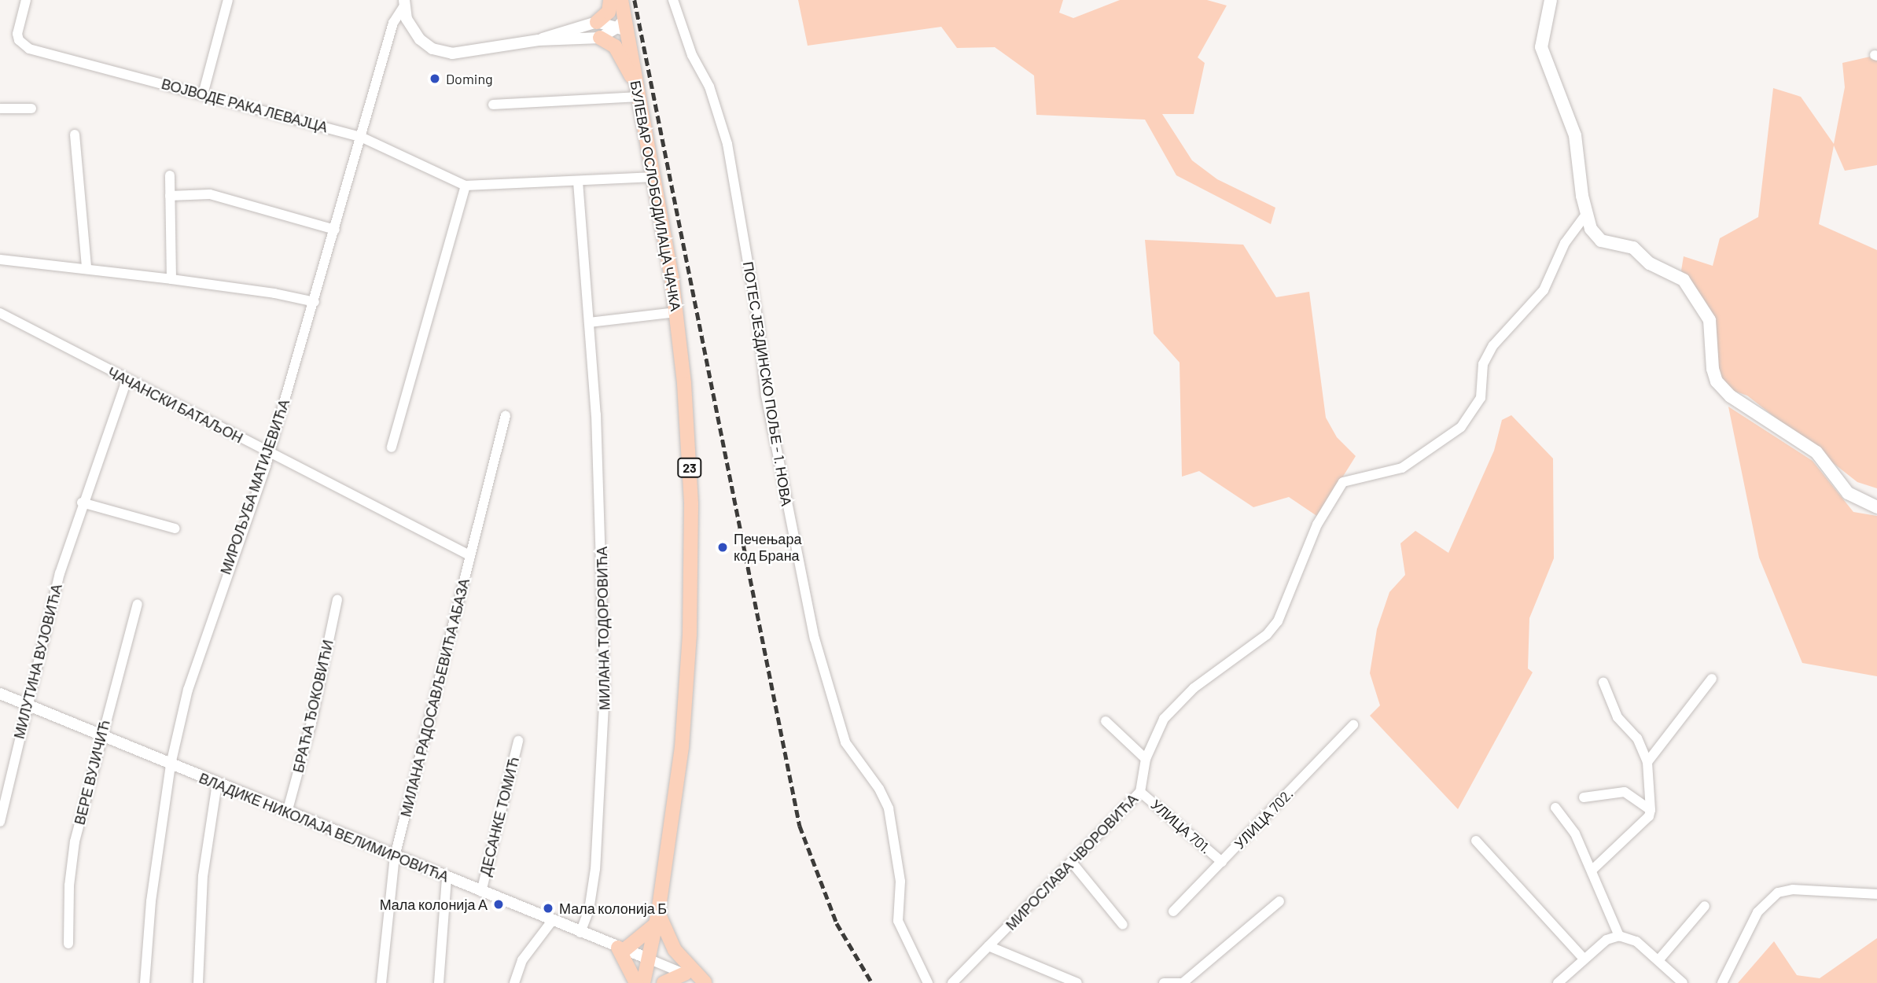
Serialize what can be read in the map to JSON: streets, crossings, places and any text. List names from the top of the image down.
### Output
{
  "streets": {
    "main road": ["БУЛЕВАР ОСЛОБОДИЛАЦА ЧАЧКА", "23"],
    "street": [
      "ВОЈВОДЕ РАКА ЛЕВАЈЦА",
      "ПОТЕС ЈЕЗДИНСКО ПОЉЕ - 1. НОВА",
      "ЧАЧАНСКИ БАТАЉОН",
      "МИРОЉУБА МАТИЈЕВИЋА",
      "МИЛАНА ТОДОРОВИЋА",
      "МИЛУТИНА ВУЈОВИЋА",
      "МИЛАНА РАДОСАВЉЕВИЋА АБАЗА",
      "БРАЋА ЂОКОВИЋИ",
      "ВЕРЕ ВУЈИЧИЋ",
      "ДЕСАНКЕ ТОМИЋ",
      "УЛИЦА 702.",
      "УЛИЦА 701.",
      "ВЛАДИКЕ НИКОЛАЈА ВЕЛИМИРОВИЋА",
      "МИРОСЛАВА ЧВОРОВИЋА"
    ]
  },
  "crossings": [
    ["ВОЈВОДЕ РАКА ЛЕВАЈЦА", "БУЛЕВАР ОСЛОБОДИЛАЦА ЧАЧКА"],
    ["ВОЈВОДЕ РАКА ЛЕВАЈЦА", "МИРОЉУБА МАТИЈЕВИЋА"],
    ["ВОЈВОДЕ РАКА ЛЕВАЈЦА", "МИЛАНА ТОДОРОВИЋА"],
    ["БУЛЕВАР ОСЛОБОДИЛАЦА ЧАЧКА", "ВЛАДИКЕ НИКОЛАЈА ВЕЛИМИРОВИЋА"],
    ["ЧАЧАНСКИ БАТАЉОН", "МИРОЉУБА МАТИЈЕВИЋА"],
    ["ЧАЧАНСКИ БАТАЉОН", "МИЛУТИНА ВУЈОВИЋА"],
    ["ЧАЧАНСКИ БАТАЉОН", "МИЛАНА РАДОСАВЉЕВИЋА АБАЗА"],
    ["МИРОЉУБА МАТИЈЕВИЋА", "ВЛАДИКЕ НИКОЛАЈА ВЕЛИМИРОВИЋА"],
    ["МИЛАНА ТОДОРОВИЋА", "ВЛАДИКЕ НИКОЛАЈА ВЕЛИМИРОВИЋА"],
    ["МИЛУТИНА ВУЈОВИЋА", "ВЛАДИКЕ НИКОЛАЈА ВЕЛИМИРОВИЋА"],
    ["МИЛАНА РАДОСАВЉЕВИЋА АБАЗА", "ВЛАДИКЕ НИКОЛАЈА ВЕЛИМИРОВИЋА"],
    ["БРАЋА ЂОКОВИЋИ", "ВЛАДИКЕ НИКОЛАЈА ВЕЛИМИРОВИЋА"],
    ["ВЕРЕ ВУЈИЧИЋ", "ВЛАДИКЕ НИКОЛАЈА ВЕЛИМИРОВИЋА"],
    ["ДЕСАНКЕ ТОМИЋ", "ВЛАДИКЕ НИКОЛАЈА ВЕЛИМИРОВИЋА"],
    ["УЛИЦА 702.", "УЛИЦА 701."],
    ["УЛИЦА 701.", "МИРОСЛАВА ЧВОРОВИЋА"]
  ],
  "places": [
    "Doming",
    "Печењара код Брана",
    "Мала колонија А",
    "Мала колонија Б"
  ]
}
